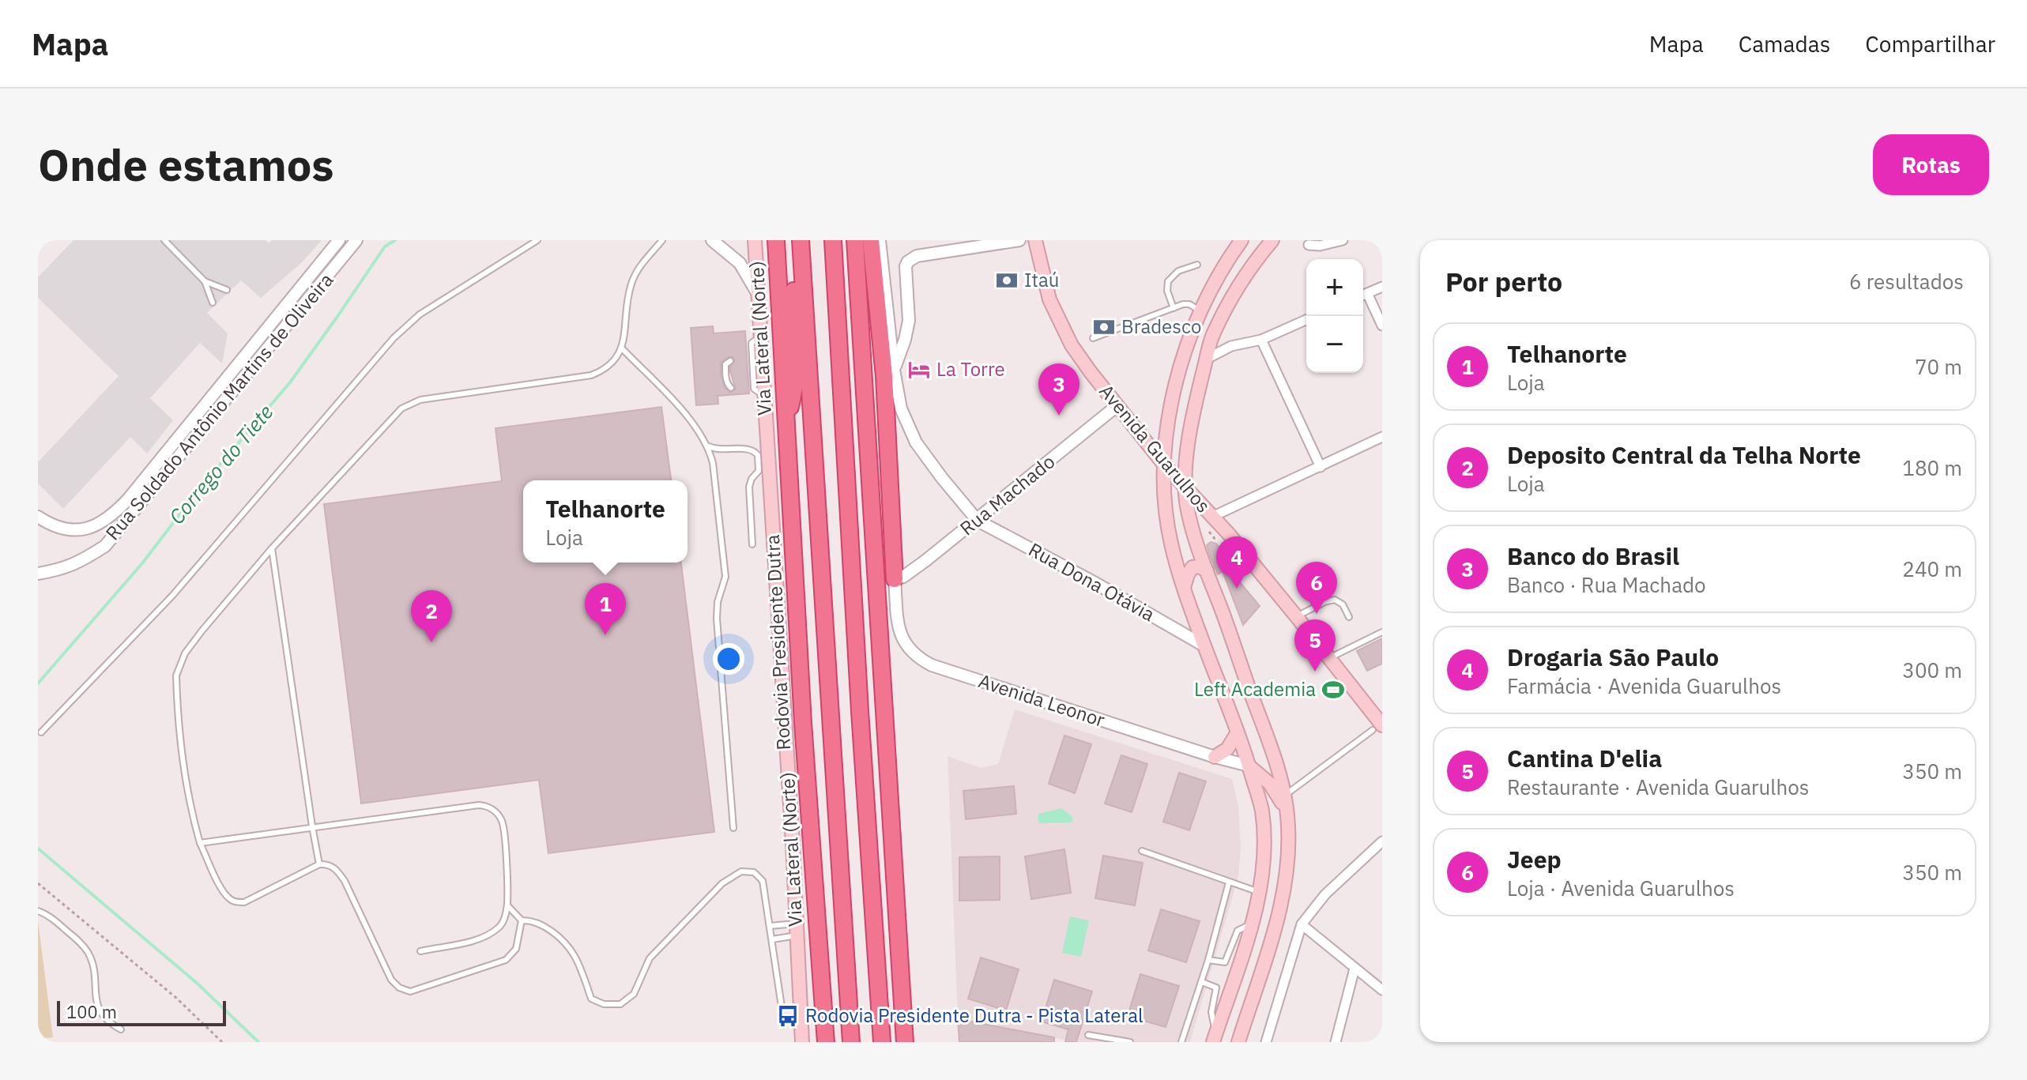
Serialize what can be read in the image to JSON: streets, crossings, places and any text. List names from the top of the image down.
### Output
{
  "streets": {
    "highway": ["Rodovia Presidente Dutra"],
    "main road": ["Via Lateral (Norte)", "Avenida Guarulhos"],
    "street": [
      "Rua Soldado Antônio Martins de Oliveira",
      "Rua Machado",
      "Rua Dona Otávia",
      "Avenida Leonor"
    ]
  },
  "crossings": [
    ["Avenida Guarulhos", "Rua Machado"],
    ["Rua Machado", "Rua Dona Otávia"],
    ["Rua Machado", "Avenida Leonor"]
  ],
  "water": ["Corrego do Tiete"],
  "places": {
    "bank": ["Itaú", "Bradesco"],
    "hotel": ["La Torre"],
    "sports": ["Left Academia"],
    "bus stop": ["Rodovia Presidente Dutra - Pista Lateral"]
  },
  "scale_bar": "100 m",
  "page": {
    "header": "Mapa",
    "nav": ["Mapa", "Camadas", "Compartilhar"],
    "buttons": "Rotas",
    "title": "Onde estamos",
    "heading": ["Por perto", "6 resultados"],
    "map_buttons": ["+", "−"],
    "list": [
      {
        "mark": "1",
        "name": "Telhanorte",
        "note": "Loja",
        "value": "70 m"
      },
      {
        "mark": "2",
        "name": "Deposito Central da Telha Norte",
        "note": "Loja",
        "value": "180 m"
      },
      {
        "mark": "3",
        "name": "Banco do Brasil",
        "note": "Banco · Rua Machado",
        "value": "240 m"
      },
      {
        "mark": "4",
        "name": "Drogaria São Paulo",
        "note": "Farmácia · Avenida Guarulhos",
        "value": "300 m"
      },
      {
        "mark": "5",
        "name": "Cantina D'elia",
        "note": "Restaurante · Avenida Guarulhos",
        "value": "350 m"
      },
      {
        "mark": "6",
        "name": "Jeep",
        "note": "Loja · Avenida Guarulhos",
        "value": "350 m"
      }
    ],
    "pins": [
      "3",
      "4",
      "6",
      "1",
      "2",
      "5"
    ],
    "popup": ["Telhanorte", "Loja"],
    "scale": "100 m"
  }
}
